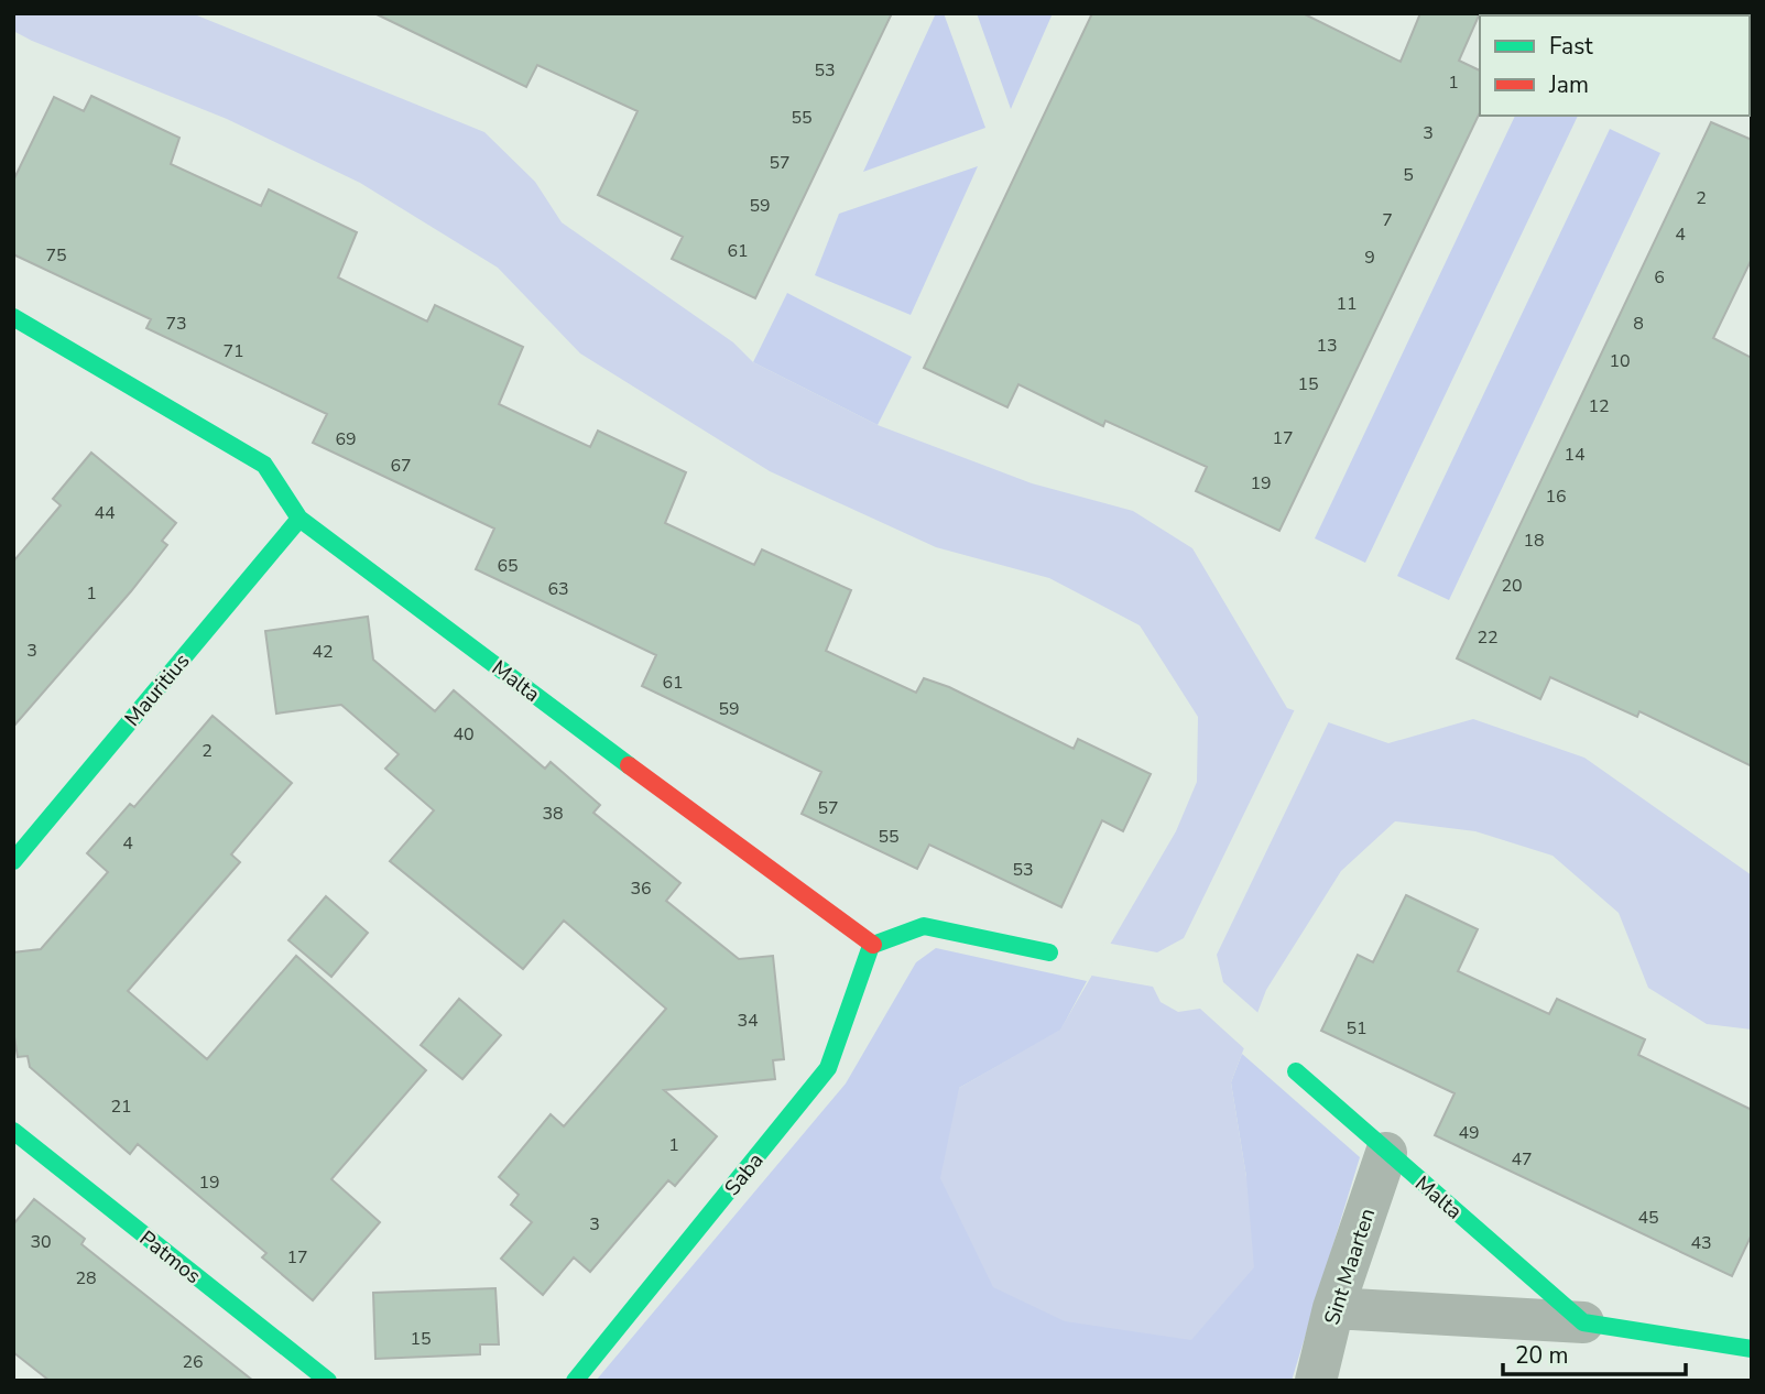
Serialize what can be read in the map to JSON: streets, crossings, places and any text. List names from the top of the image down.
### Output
{
  "streets": {
    "street": [
      "Malta",
      "Mauritius",
      "Saba",
      "Patmos",
      "Sint Maarten"
    ]
  },
  "crossings": [
    ["Malta", "Mauritius"],
    ["Malta", "Saba"],
    ["Malta", "Sint Maarten"]
  ],
  "house_numbers": [
    "53",
    "1",
    "55",
    "3",
    "57",
    "5",
    "2",
    "59",
    "7",
    "4",
    "61",
    "75",
    "9",
    "6",
    "11",
    "73",
    "8",
    "13",
    "71",
    "10",
    "15",
    "12",
    "17",
    "69",
    "14",
    "67",
    "19",
    "16",
    "44",
    "18",
    "65",
    "20",
    "63",
    "1",
    "22",
    "3",
    "42",
    "61",
    "59",
    "40",
    "2",
    "57",
    "38",
    "55",
    "4",
    "53",
    "36",
    "34",
    "51",
    "21",
    "49",
    "1",
    "47",
    "19",
    "45",
    "3",
    "30",
    "43",
    "17",
    "28",
    "15",
    "26"
  ],
  "legend": ["Fast", "Jam"],
  "scale_bar": "20 m"
}
